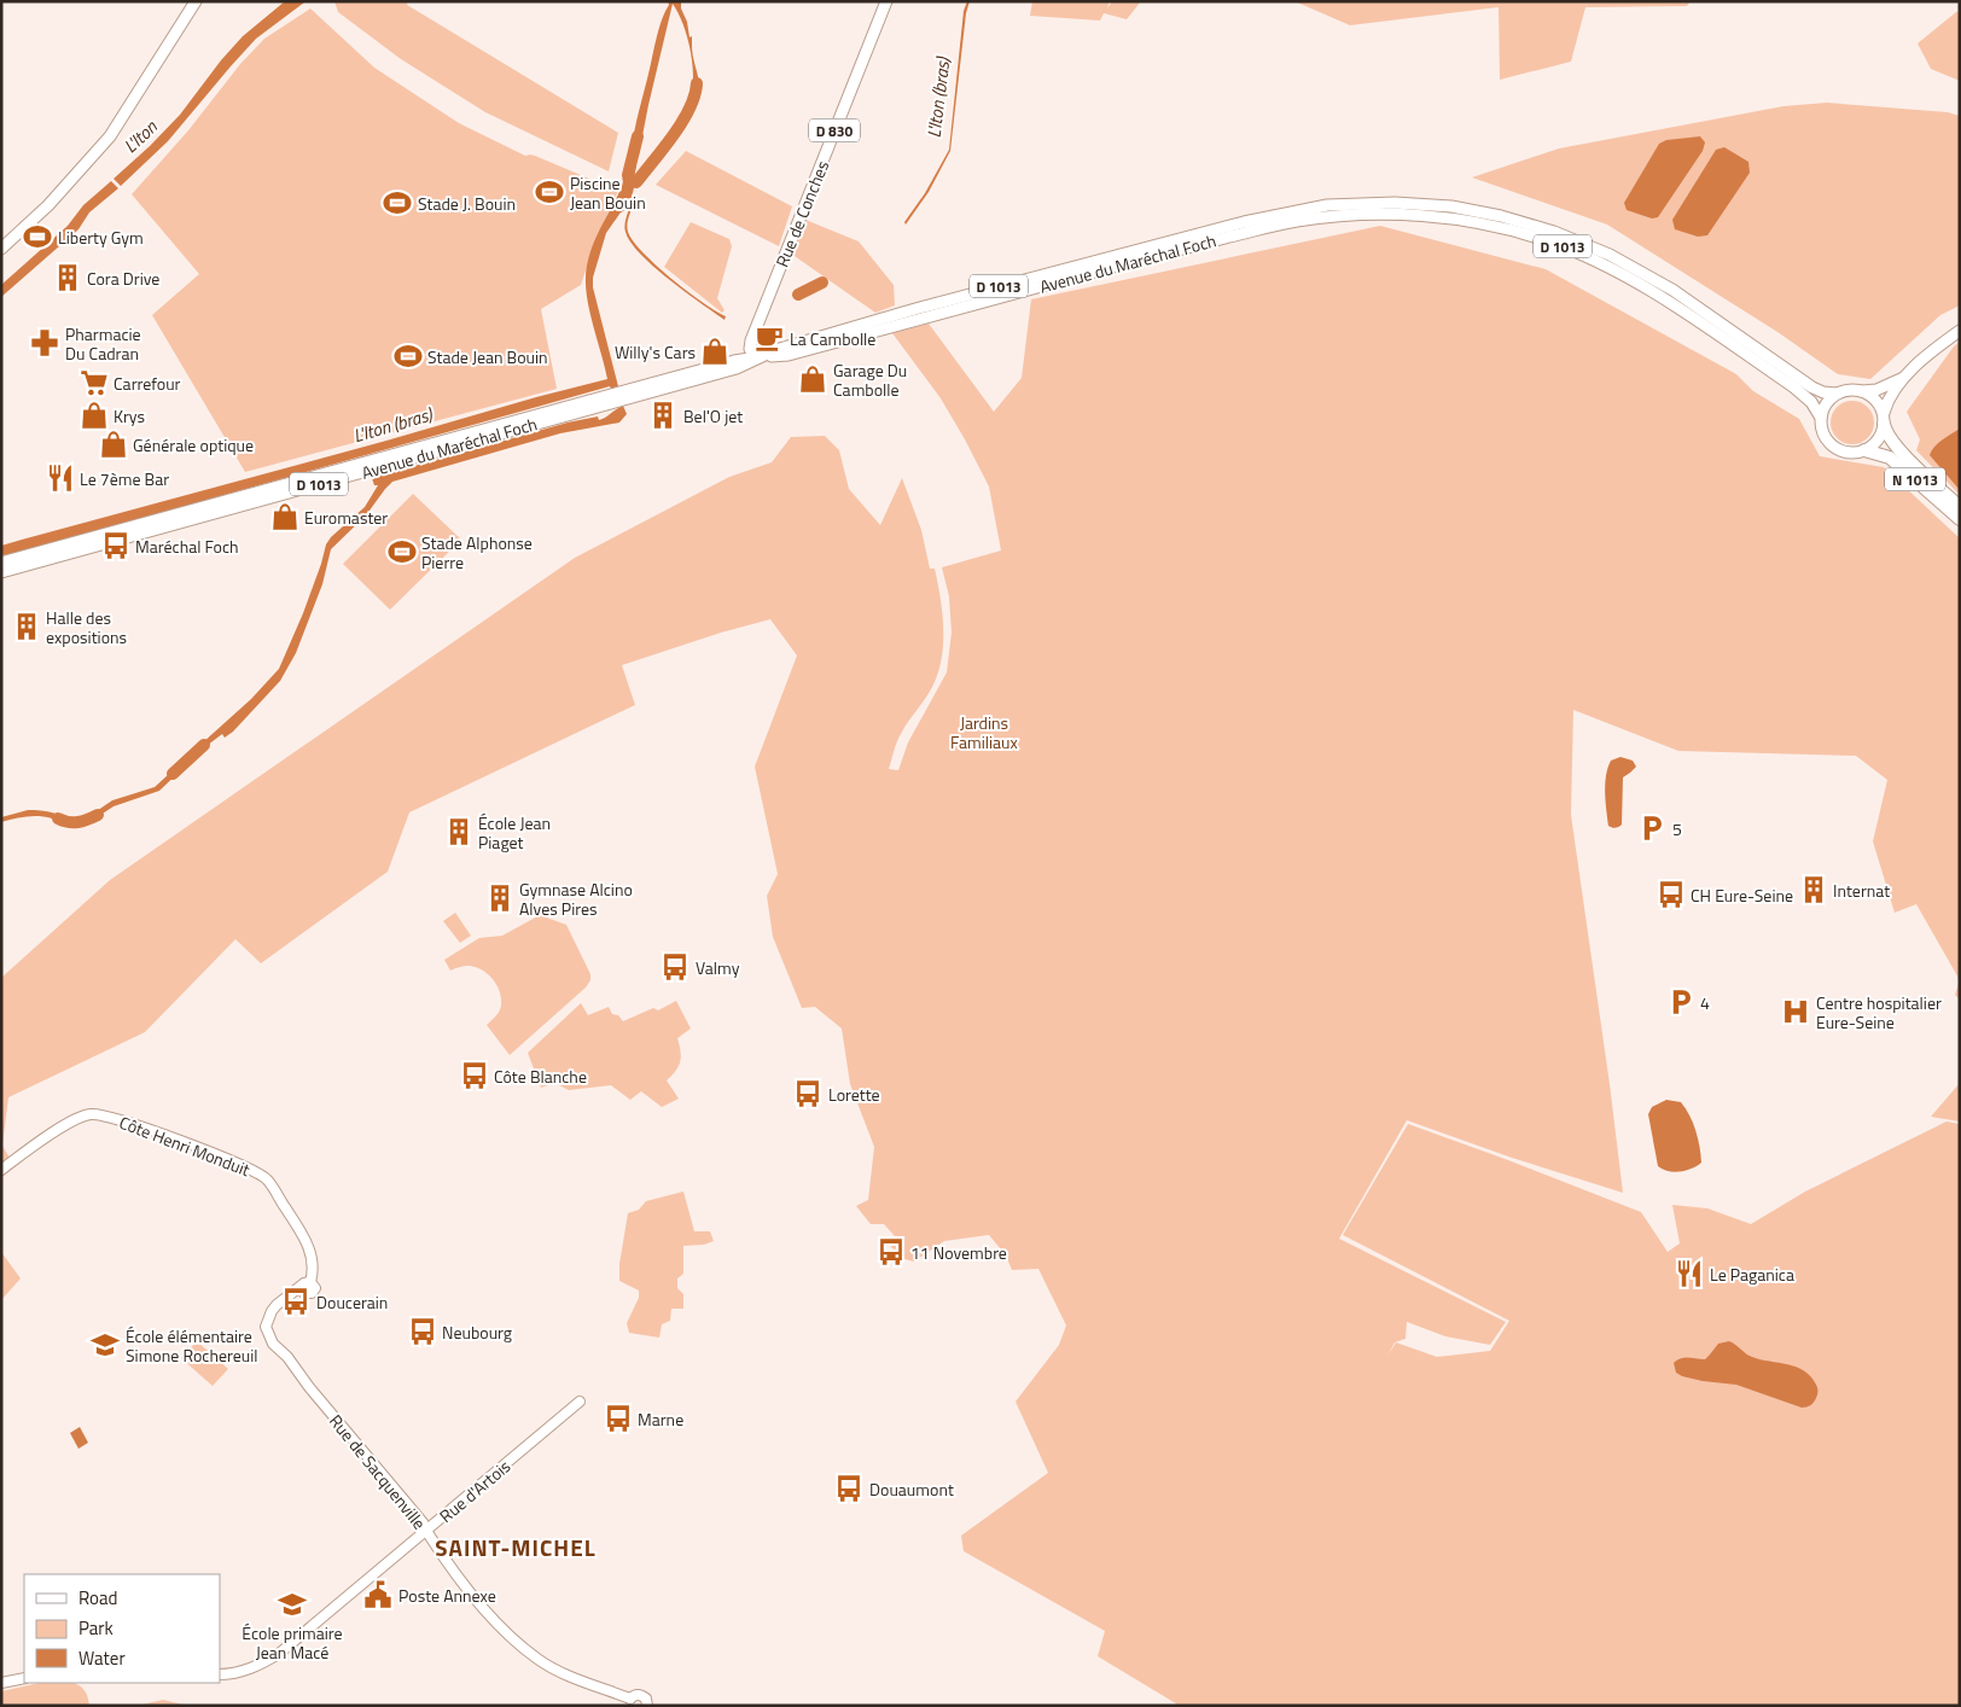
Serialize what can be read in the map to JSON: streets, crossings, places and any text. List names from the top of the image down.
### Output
{
  "streets": {
    "highway": ["N 1013"],
    "main road": [
      "D 830",
      "Rue de Conches",
      "D 1013",
      "Avenue du Maréchal Foch"
    ],
    "street": ["Côte Henri Monduit", "Rue de Sacquenville", "Rue d'Artois"]
  },
  "crossings": [
    ["Rue de Conches", "Avenue du Maréchal Foch"],
    ["Avenue du Maréchal Foch", "N 1013"],
    ["Côte Henri Monduit", "Rue de Sacquenville"],
    ["Rue de Sacquenville", "Rue d'Artois"]
  ],
  "districts": ["SAINT-MICHEL"],
  "water": ["L'Iton (bras)", "L'Iton"],
  "parks": ["Jardins Familiaux"],
  "places": {
    "sports": [
      "Piscine Jean Bouin",
      "Stade J. Bouin",
      "Liberty Gym",
      "Stade Jean Bouin",
      "Stade Alphonse Pierre"
    ],
    "building": [
      "Cora Drive",
      "Bel'O jet",
      "Halle des expositions",
      "École Jean Piaget",
      "Internat",
      "Gymnase Alcino Alves Pires"
    ],
    "cafe": ["La Cambolle"],
    "pharmacy": ["Pharmacie Du Cadran"],
    "shop": [
      "Willy's Cars",
      "Garage Du Cambolle",
      "Krys",
      "Générale optique",
      "Euromaster"
    ],
    "supermarket": ["Carrefour"],
    "restaurant": ["Le 7ème Bar", "Le Paganica"],
    "bus stop": [
      "Maréchal Foch",
      "CH Eure-Seine",
      "Valmy",
      "Côte Blanche",
      "Lorette",
      "11 Novembre",
      "Doucerain",
      "Neubourg",
      "Marne",
      "Douaumont"
    ],
    "parking": ["5", "4"],
    "hospital": ["Centre hospitalier Eure-Seine"],
    "school or university": ["École élémentaire Simone Rochereuil", "École primaire Jean Macé"],
    "public building": ["Poste Annexe"]
  },
  "legend": ["Road", "Park", "Water"]
}
